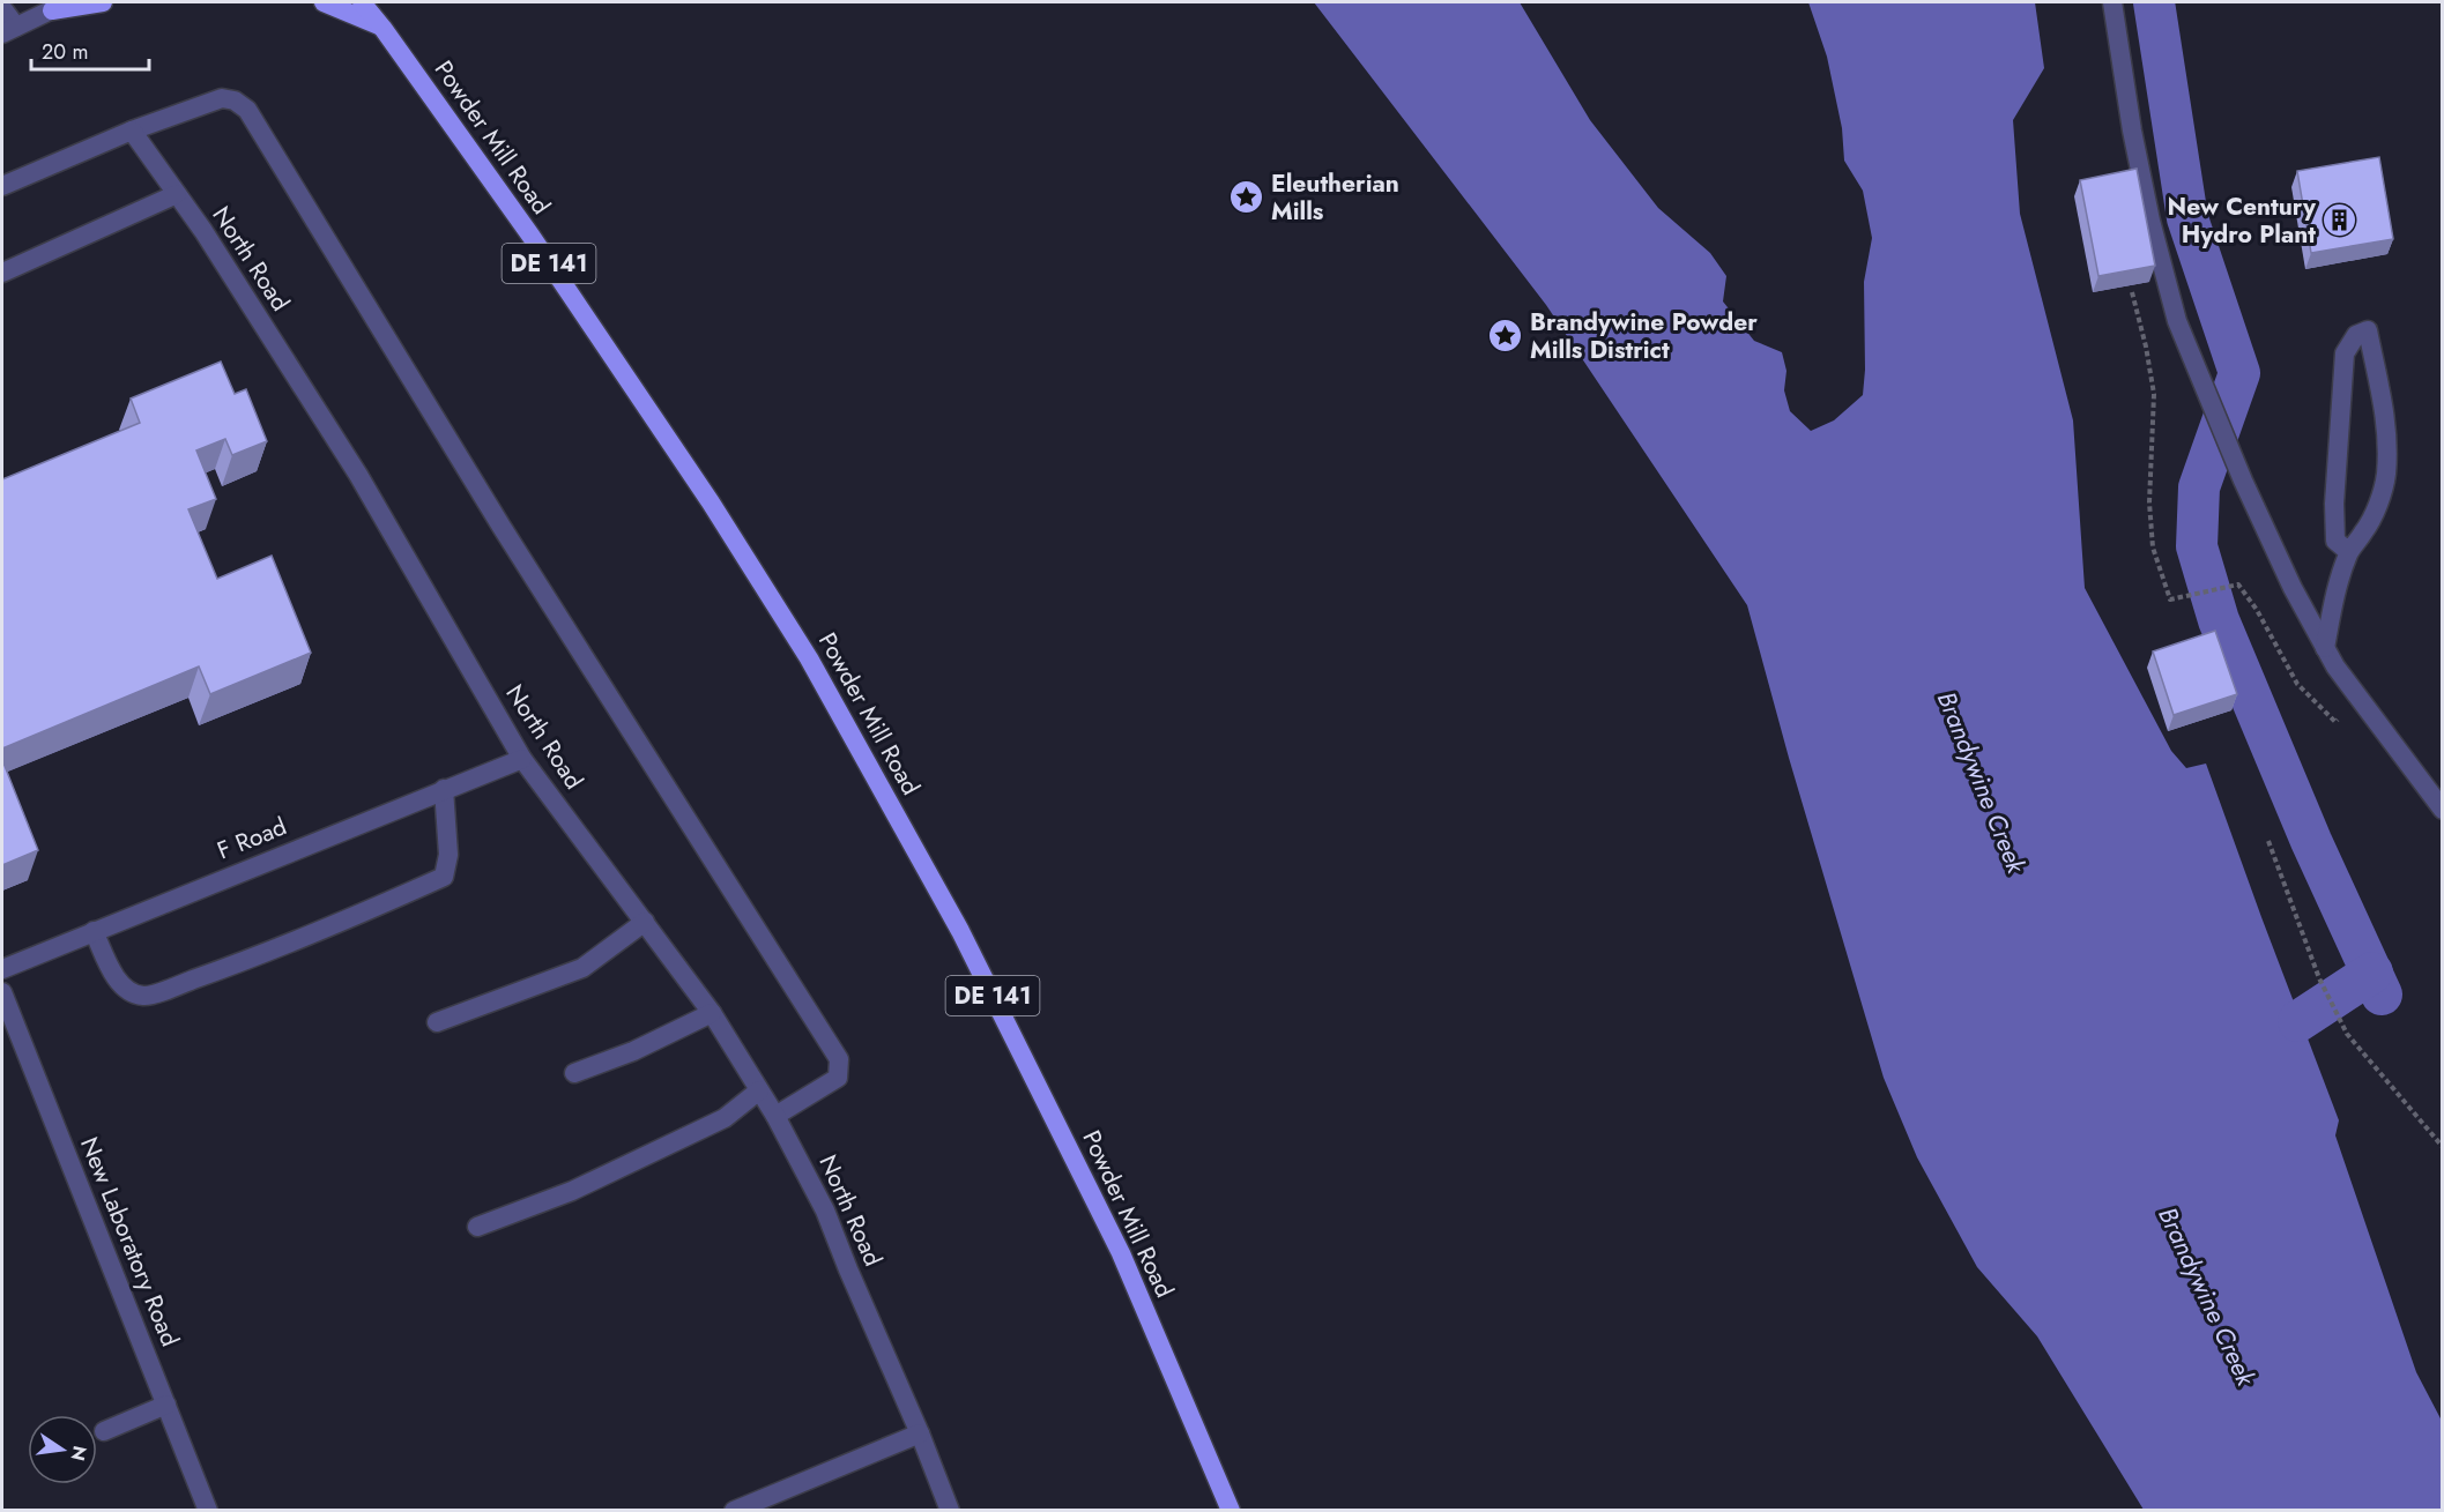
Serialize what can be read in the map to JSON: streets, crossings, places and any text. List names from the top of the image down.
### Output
{
  "streets": {
    "highway": ["Powder Mill Road", "DE 141"],
    "lane": ["North Road", "F Road", "New Laboratory Road"]
  },
  "crossings": [
    ["Powder Mill Road", "DE 141"],
    ["North Road", "F Road"]
  ],
  "water": ["Brandywine Creek"],
  "places": {
    "place": ["Eleutherian Mills", "Brandywine Powder Mills District"],
    "building": ["New Century Hydro Plant"]
  },
  "scale_bar": "20 m",
  "north": "right"
}
